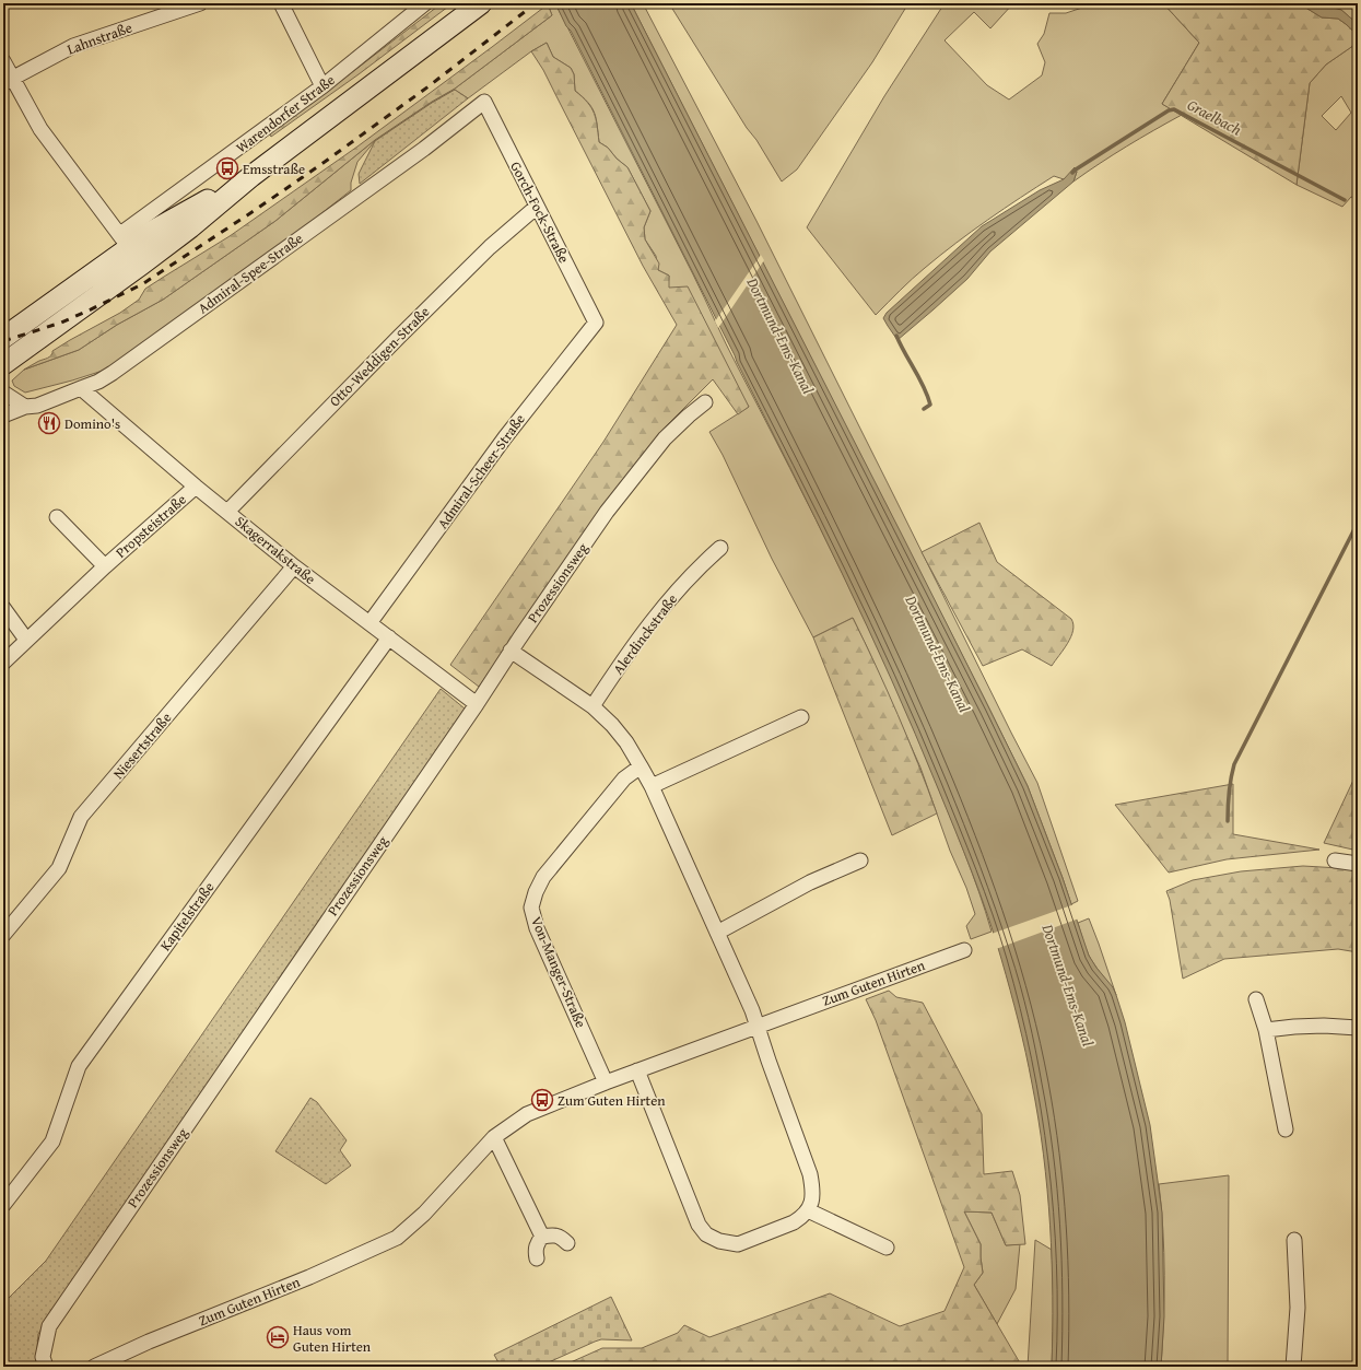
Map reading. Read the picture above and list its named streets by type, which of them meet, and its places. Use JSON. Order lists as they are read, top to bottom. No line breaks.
{"streets":{"main road":["Warendorfer Straße"],"street":["Lahnstraße","Gorch-Fock-Straße","Admiral-Spee-Straße","Otto-Weddigen-Straße","Admiral-Scheer-Straße","Propsteistraße","Skagerrakstraße","Prozessionsweg","Alerdinckstraße","Niesertstraße","Kapitelstraße","Von-Manger-Straße","Zum Guten Hirten"]},"crossings":[["Gorch-Fock-Straße","Admiral-Spee-Straße"],["Gorch-Fock-Straße","Otto-Weddigen-Straße"],["Gorch-Fock-Straße","Admiral-Scheer-Straße"],["Admiral-Spee-Straße","Skagerrakstraße"],["Otto-Weddigen-Straße","Skagerrakstraße"],["Admiral-Scheer-Straße","Skagerrakstraße"],["Propsteistraße","Skagerrakstraße"],["Skagerrakstraße","Prozessionsweg"],["Skagerrakstraße","Niesertstraße"],["Skagerrakstraße","Kapitelstraße"],["Von-Manger-Straße","Zum Guten Hirten"]],"water":["Graelbach","Dortmund-Ems-Kanal"],"places":{"bus stop":["Emsstraße","Zum Guten Hirten"],"restaurant":["Domino's"],"hotel":["Haus vom Guten Hirten"]}}
